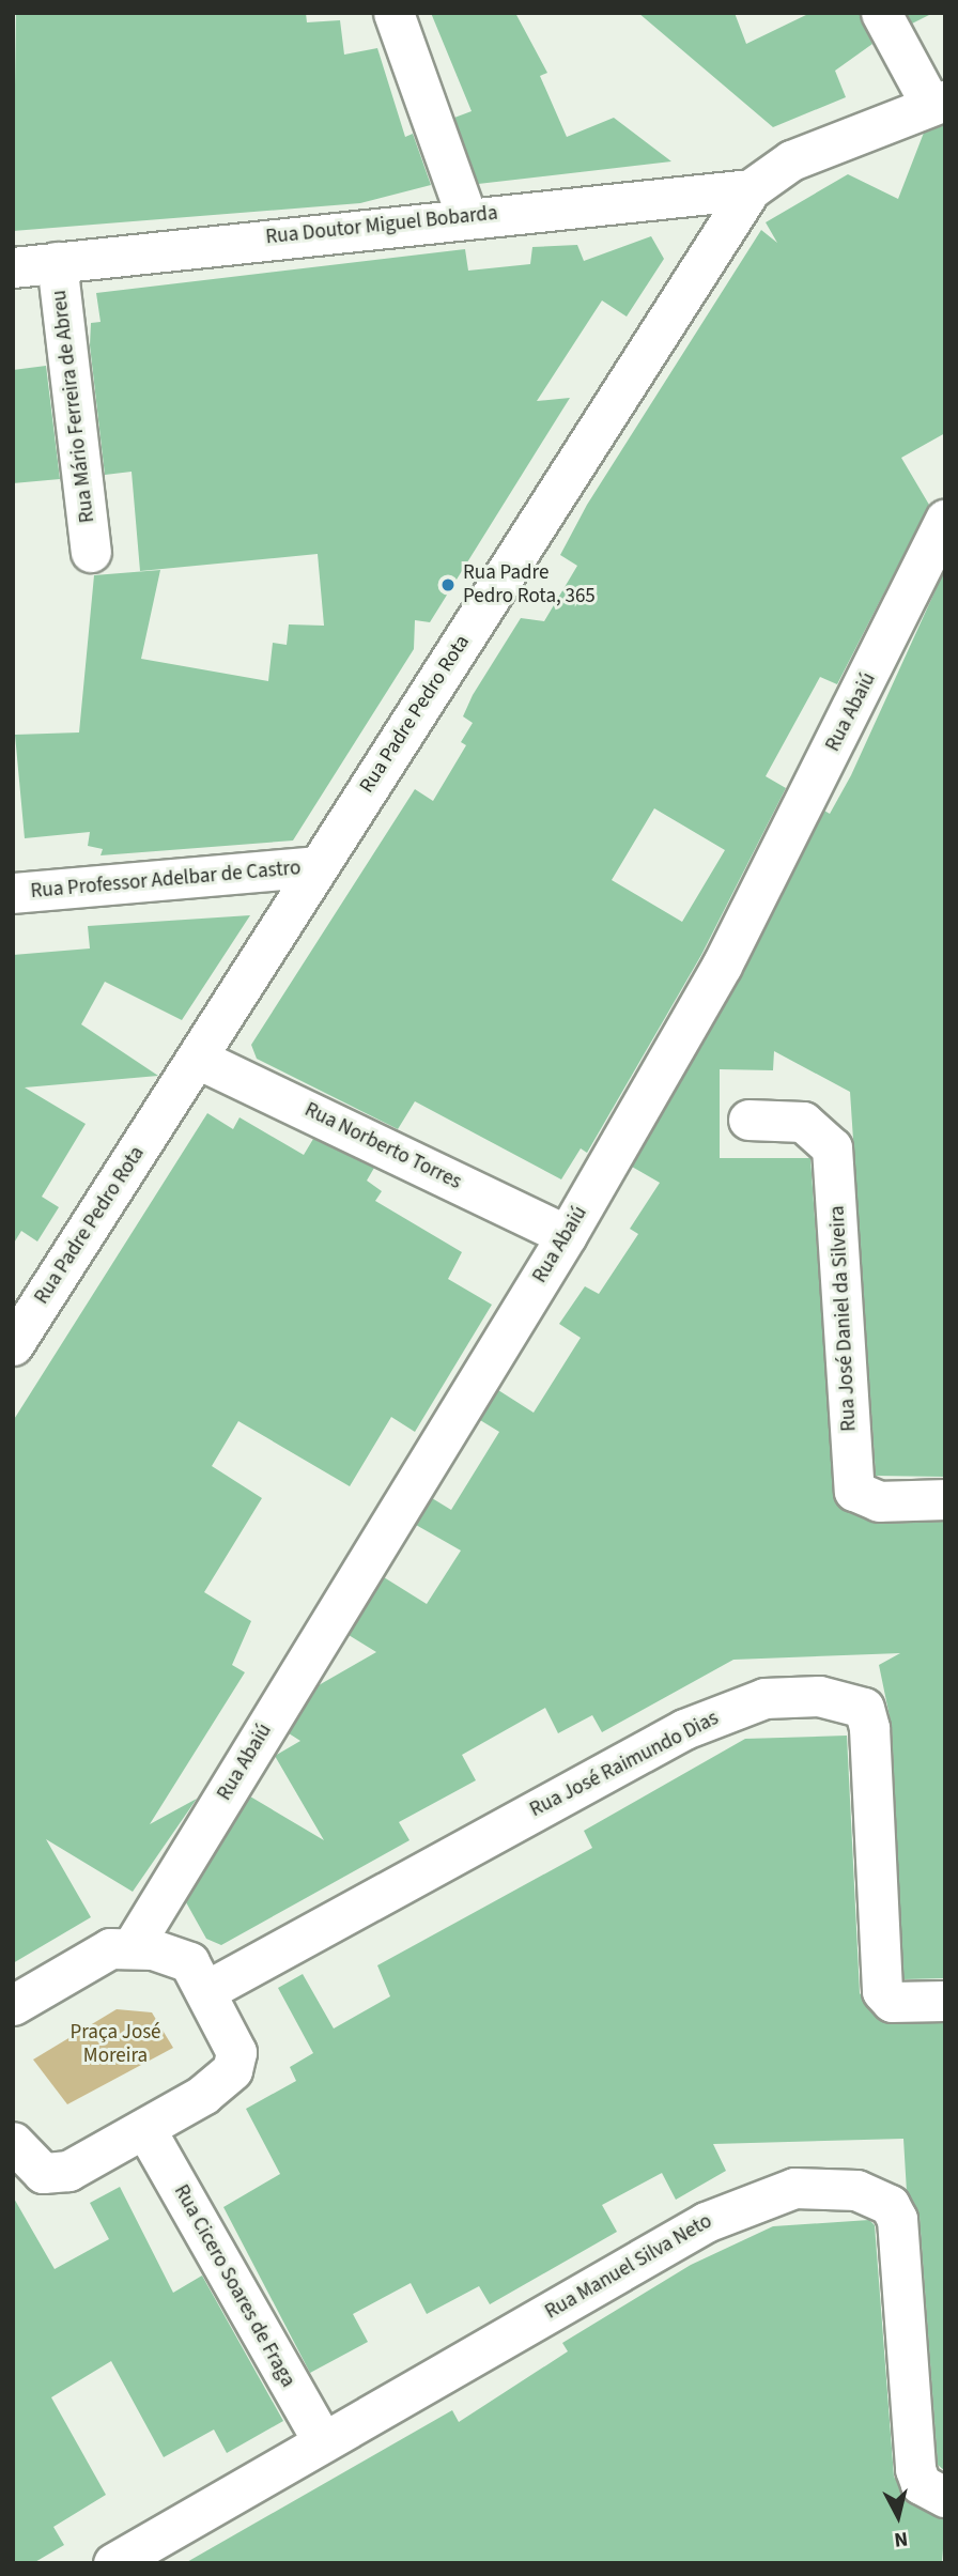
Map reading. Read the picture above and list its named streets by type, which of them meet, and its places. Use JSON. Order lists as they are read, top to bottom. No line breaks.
{"streets":{"street":["Rua Doutor Miguel Bobarda","Rua Mário Ferreira de Abreu","Rua Abaiú","Rua Padre Pedro Rota","Rua Professor Adelbar de Castro","Rua Norberto Torres","Rua José Daniel da Silveira","Rua José Raimundo Dias","Rua Manuel Silva Neto","Rua Cicero Soares de Fraga"]},"crossings":[["Rua Doutor Miguel Bobarda","Rua Mário Ferreira de Abreu"],["Rua Doutor Miguel Bobarda","Rua Padre Pedro Rota"],["Rua Abaiú","Rua Norberto Torres"],["Rua Padre Pedro Rota","Rua Professor Adelbar de Castro"],["Rua Padre Pedro Rota","Rua Norberto Torres"],["Rua Manuel Silva Neto","Rua Cicero Soares de Fraga"]],"parks":["Praça José Moreira"],"places":["Rua Padre Pedro Rota, 365"],"north":"bottom"}
